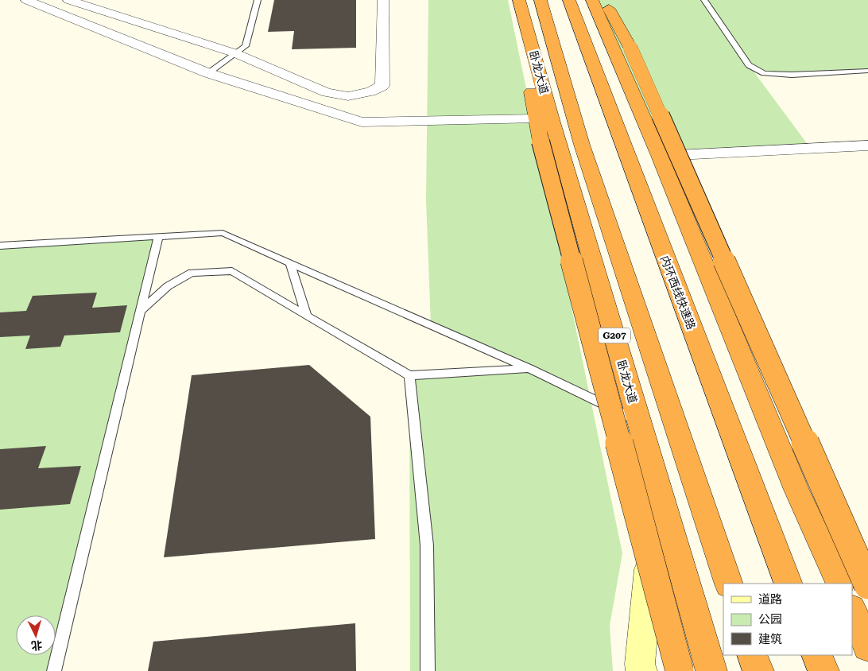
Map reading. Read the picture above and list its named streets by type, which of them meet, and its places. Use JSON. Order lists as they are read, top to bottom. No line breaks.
{"streets":{"highway":["卧龙大道","内环西线快速路","G207"]},"legend":["道路","公园","建筑"],"north":"bottom"}
